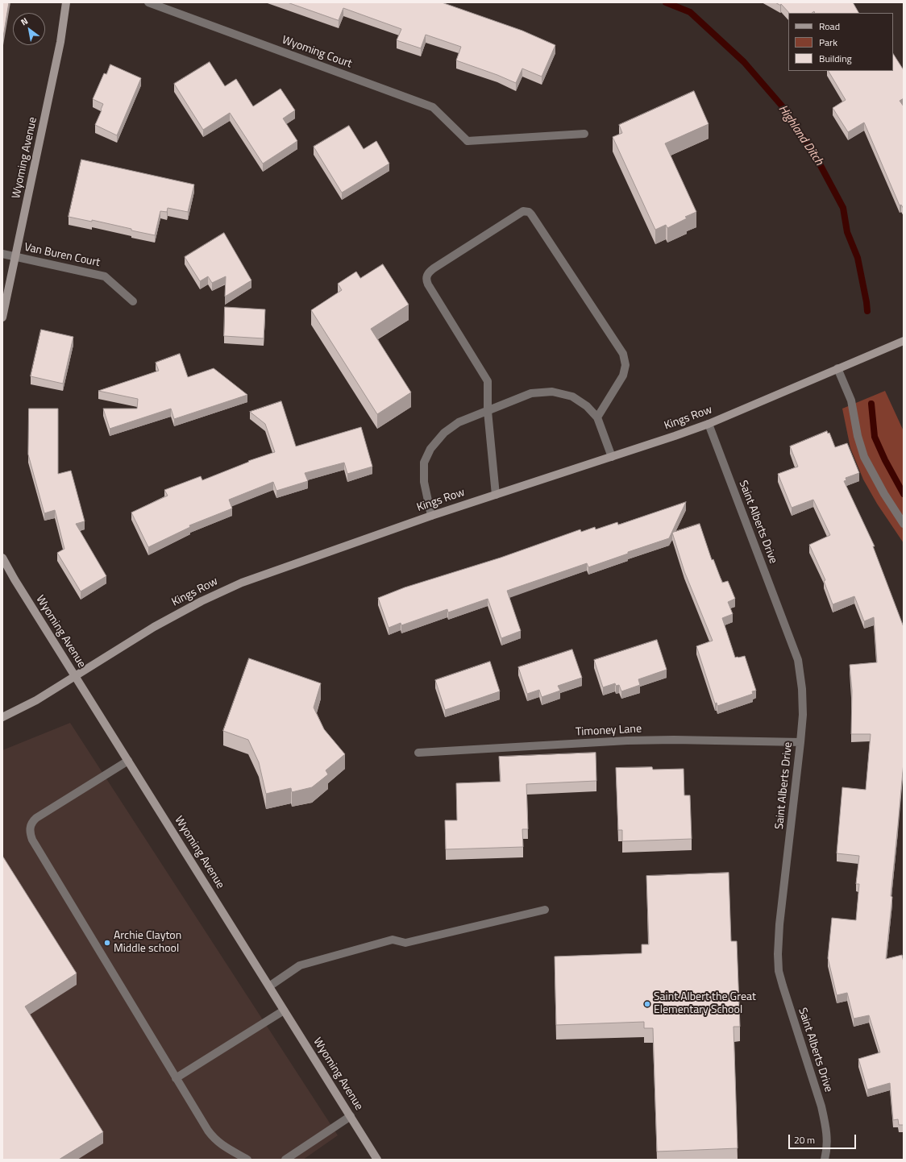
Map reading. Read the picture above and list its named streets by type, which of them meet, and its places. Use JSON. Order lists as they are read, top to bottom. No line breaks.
{"streets":{"street":["Wyoming Court","Wyoming Avenue","Van Buren Court","Kings Row","Saint Alberts Drive","Timoney Lane"]},"crossings":[["Wyoming Avenue","Van Buren Court"],["Wyoming Avenue","Kings Row"],["Kings Row","Saint Alberts Drive"],["Saint Alberts Drive","Timoney Lane"]],"water":["Highland Ditch"],"places":["Archie Clayton Middle school","Saint Albert the Great Elementary School"],"legend":["Road","Park","Building"],"scale_bar":"20 m","north":"top left"}
